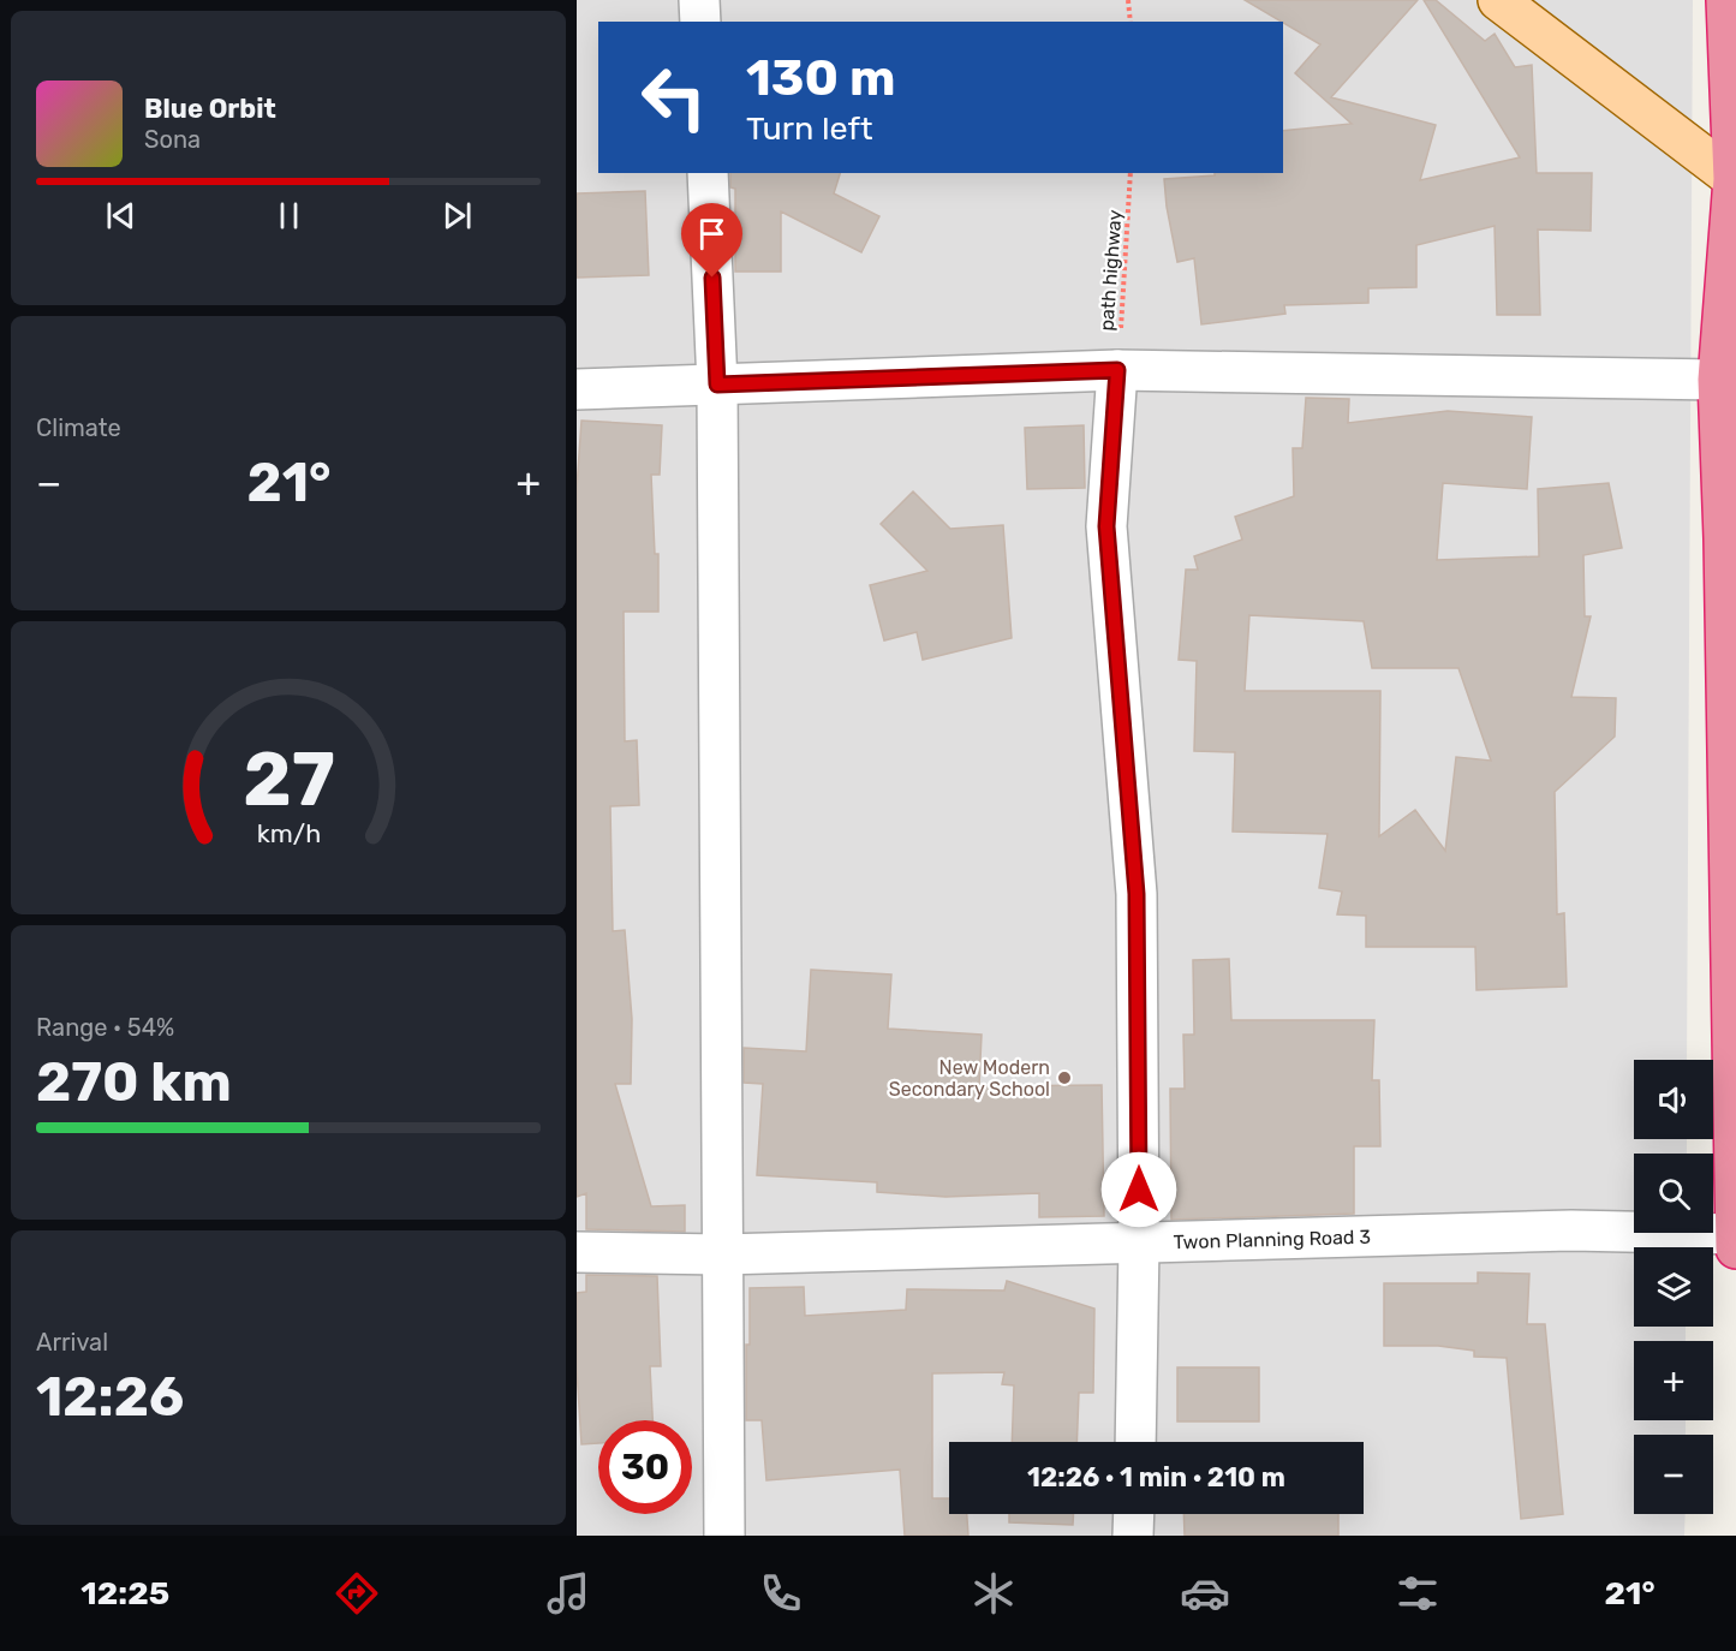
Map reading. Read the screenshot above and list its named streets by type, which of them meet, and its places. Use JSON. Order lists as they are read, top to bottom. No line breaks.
{"streets":{"street":["Twon Planning Road 3"],"path":["path highway"]},"places":["New Modern Secondary School"],"page":{"turn":["130 m","Turn left"],"song":["Blue Orbit","Sona"],"tile":["Climate",["Range · 54%","270 km"],["Arrival","12:26"]],"heat":["−","21°","+"],"map_buttons":["+","−"],"limit":"30","trip":"12:26 · 1 min · 210 m","tabs":["12:25","21°"],"gauge":["27","km/h"]}}
